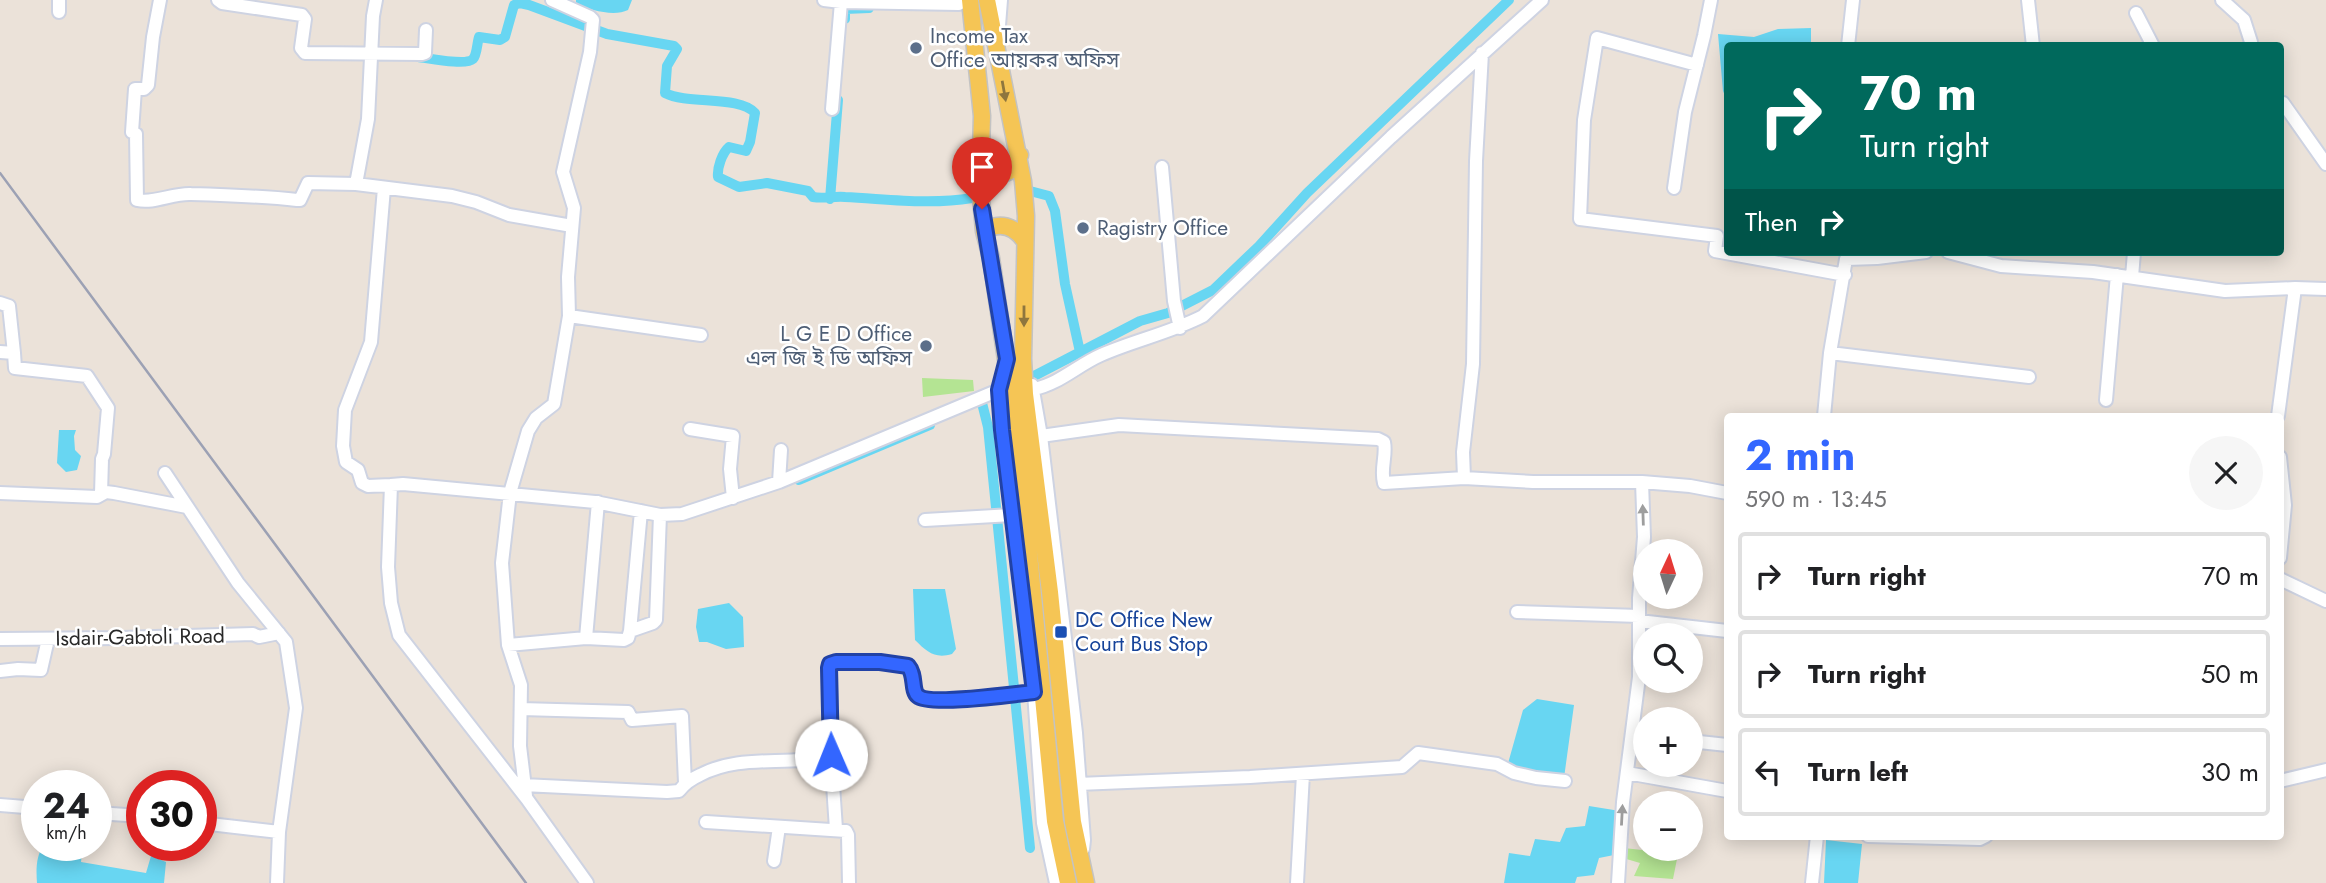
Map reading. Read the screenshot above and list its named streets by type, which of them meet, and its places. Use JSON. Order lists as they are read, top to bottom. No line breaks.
{"streets":{"street":["Isdair-Gabtoli Road"]},"places":{"other":["Income Tax Office আয়কর অফিস","Ragistry Office","L G E D Office এল জি ই ডি অফিস"],"transit":["DC Office New Court Bus Stop"]},"north":"top","page":{"turn":["70 m","Turn right"],"then":"Then","heading":["2 min","590 m · 13:45"],"list":[{"name":"Turn right","value":"70 m"},{"name":"Turn right","value":"50 m"},{"name":"Turn left","value":"30 m"}],"map_buttons":["+","−"],"speed":"24 km/h","limit":"30"}}
